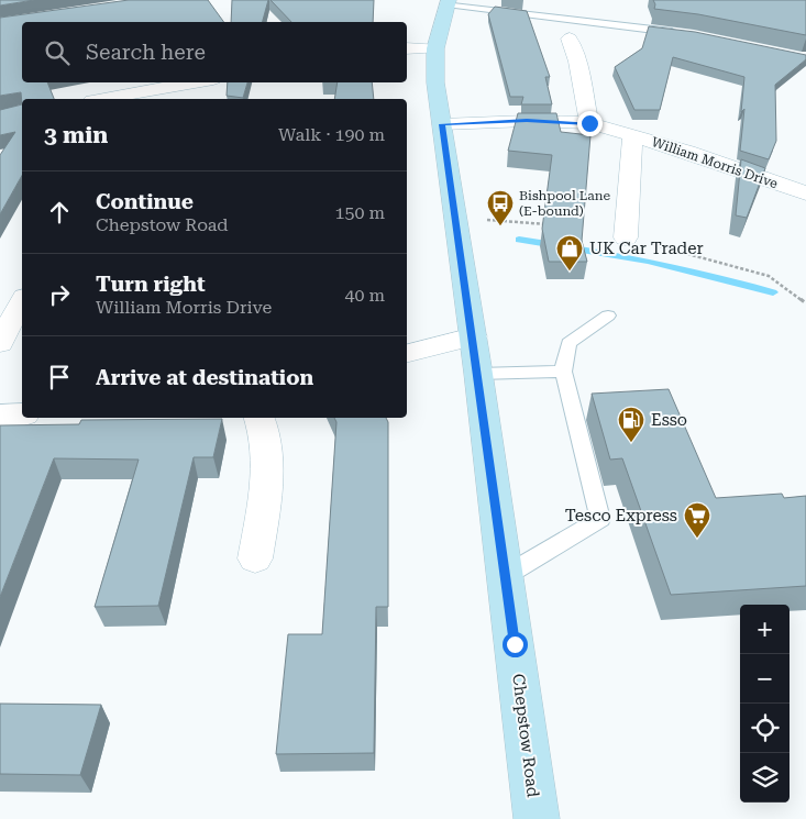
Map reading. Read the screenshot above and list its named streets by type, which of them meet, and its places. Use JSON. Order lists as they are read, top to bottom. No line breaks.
{"streets":{"main road":["Chepstow Road"],"street":["William Morris Drive"]},"crossings":[["William Morris Drive","Chepstow Road"]],"places":{"bus stop":["Bishpool Lane (E-bound)"],"shop":["UK Car Trader"],"fuel station":["Esso"],"supermarket":["Tesco Express"]},"page":{"search":"Search here","heading":["3 min","Walk · 190 m"],"list":[["Continue","Chepstow Road","150 m"],["Turn right","William Morris Drive","40 m"],"Arrive at destination"],"map_buttons":["+","−"]}}
